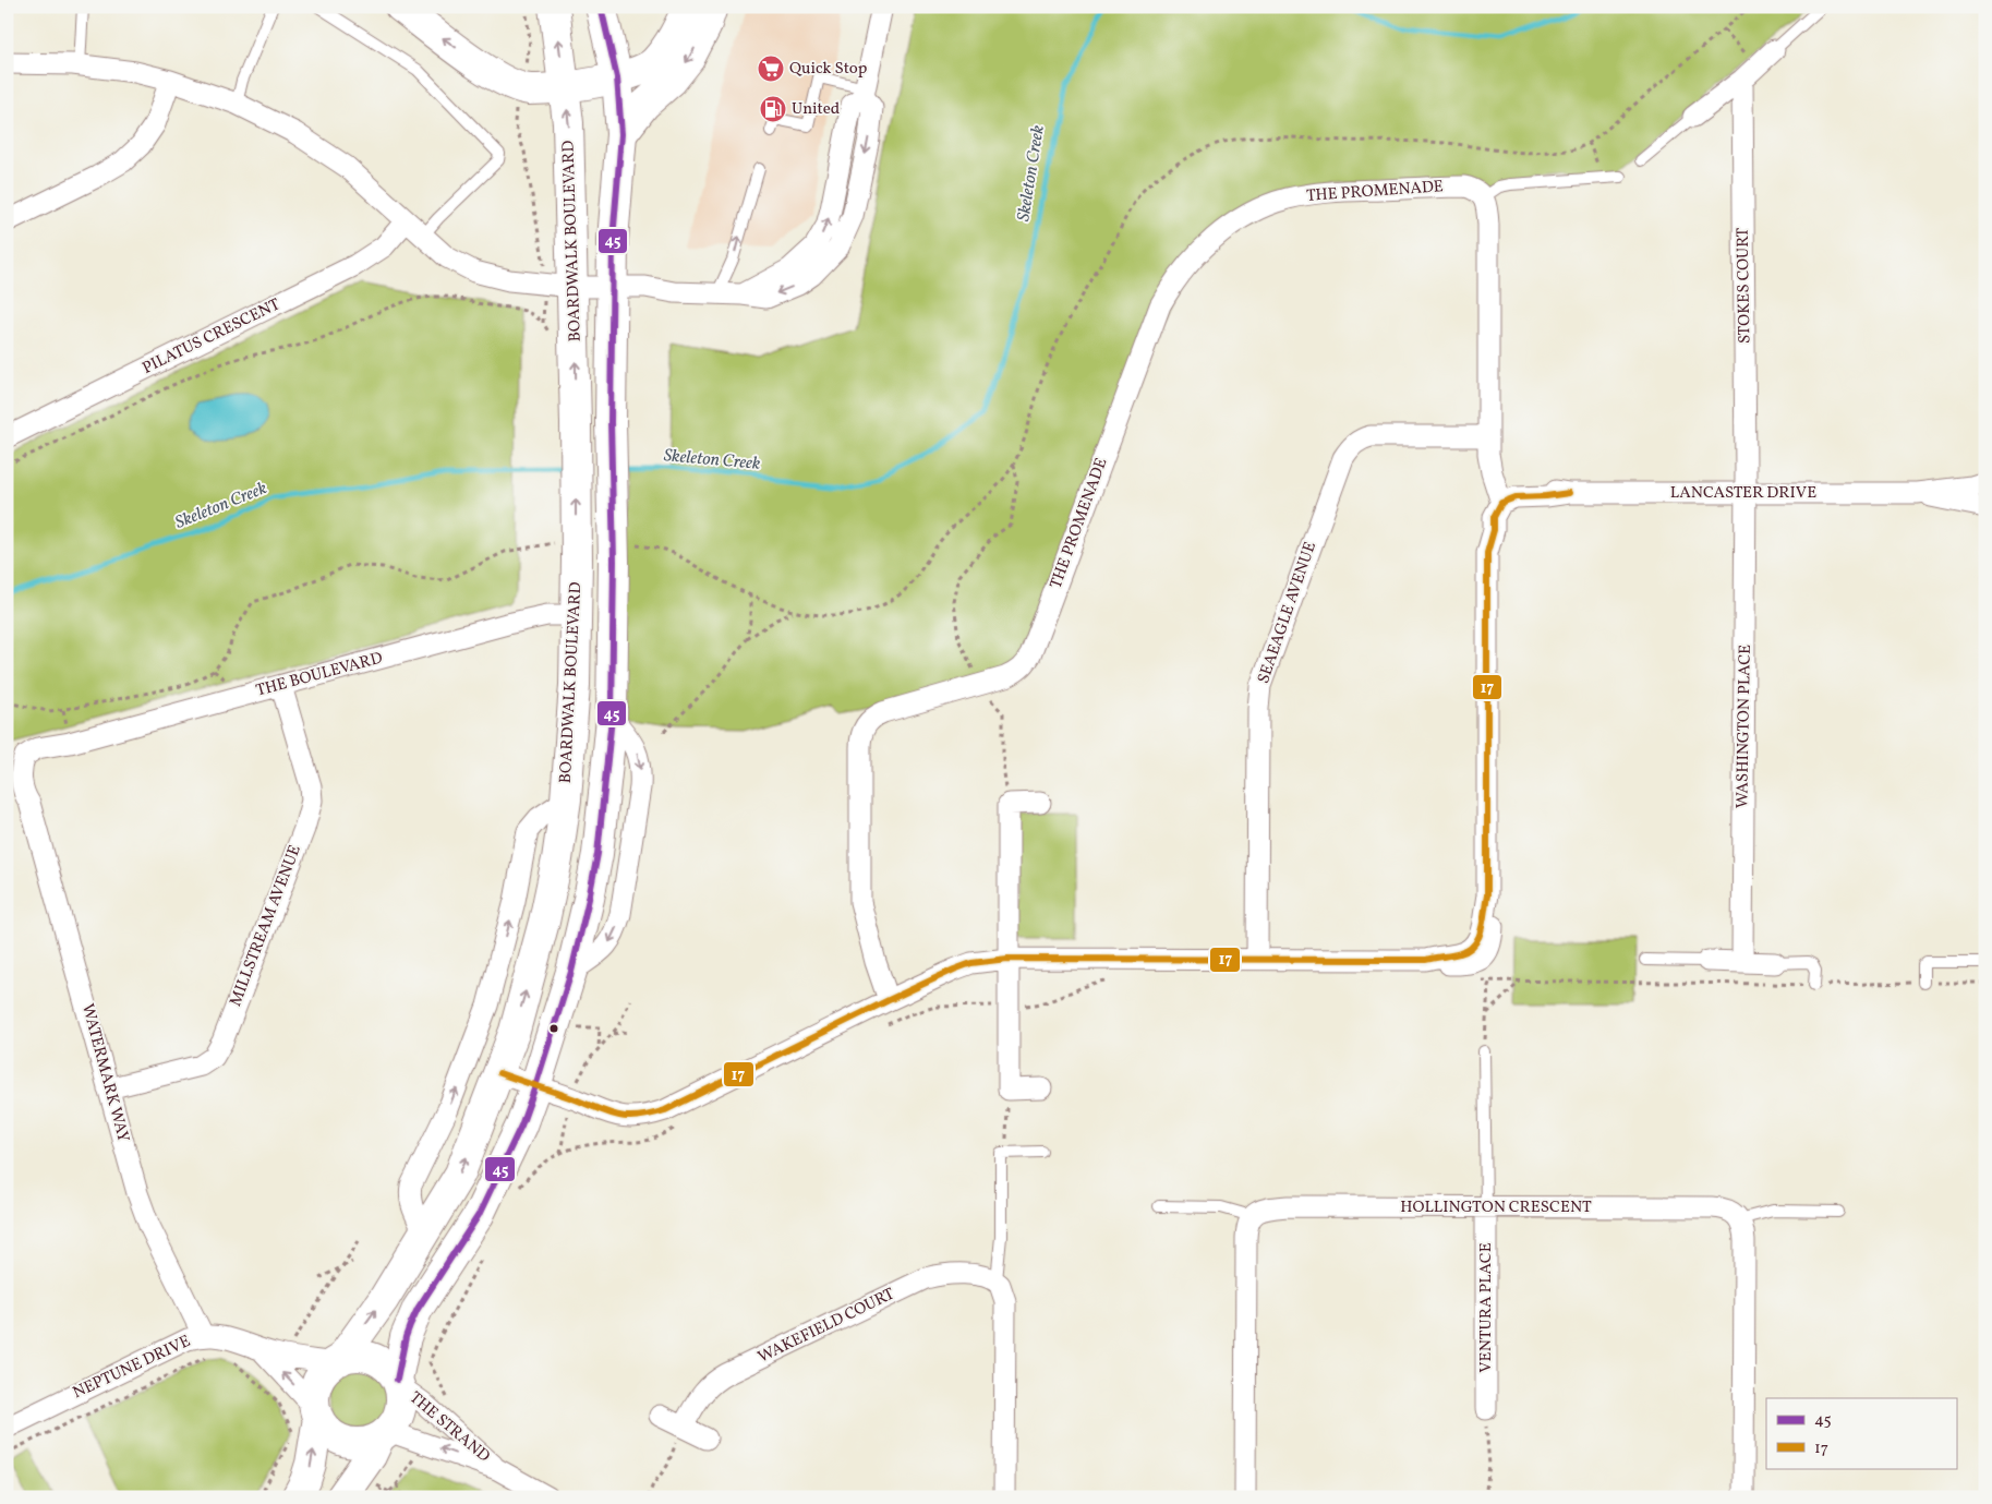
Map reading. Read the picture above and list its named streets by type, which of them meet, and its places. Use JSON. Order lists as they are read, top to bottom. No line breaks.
{"streets":{"main road":["BOARDWALK BOULEVARD"],"street":["THE PROMENADE","STOKES COURT","PILATUS CRESCENT","LANCASTER DRIVE","SEAEAGLE AVENUE","THE BOULEVARD","WASHINGTON PLACE","MILLSTREAM AVENUE","WATERMARK WAY","HOLLINGTON CRESCENT","VENTURA PLACE","WAKEFIELD COURT","NEPTUNE DRIVE","THE STRAND"]},"crossings":[["BOARDWALK BOULEVARD","THE BOULEVARD"],["BOARDWALK BOULEVARD","NEPTUNE DRIVE"],["BOARDWALK BOULEVARD","THE STRAND"],["STOKES COURT","LANCASTER DRIVE"],["STOKES COURT","WASHINGTON PLACE"],["LANCASTER DRIVE","WASHINGTON PLACE"],["THE BOULEVARD","MILLSTREAM AVENUE"],["THE BOULEVARD","WATERMARK WAY"],["MILLSTREAM AVENUE","WATERMARK WAY"],["WATERMARK WAY","NEPTUNE DRIVE"],["HOLLINGTON CRESCENT","VENTURA PLACE"],["NEPTUNE DRIVE","THE STRAND"]],"water":["Skeleton Creek"],"places":{"supermarket":["Quick Stop"],"fuel station":["United"]},"lines":["transit line 45","transit line 17"],"legend":["45","17"]}
